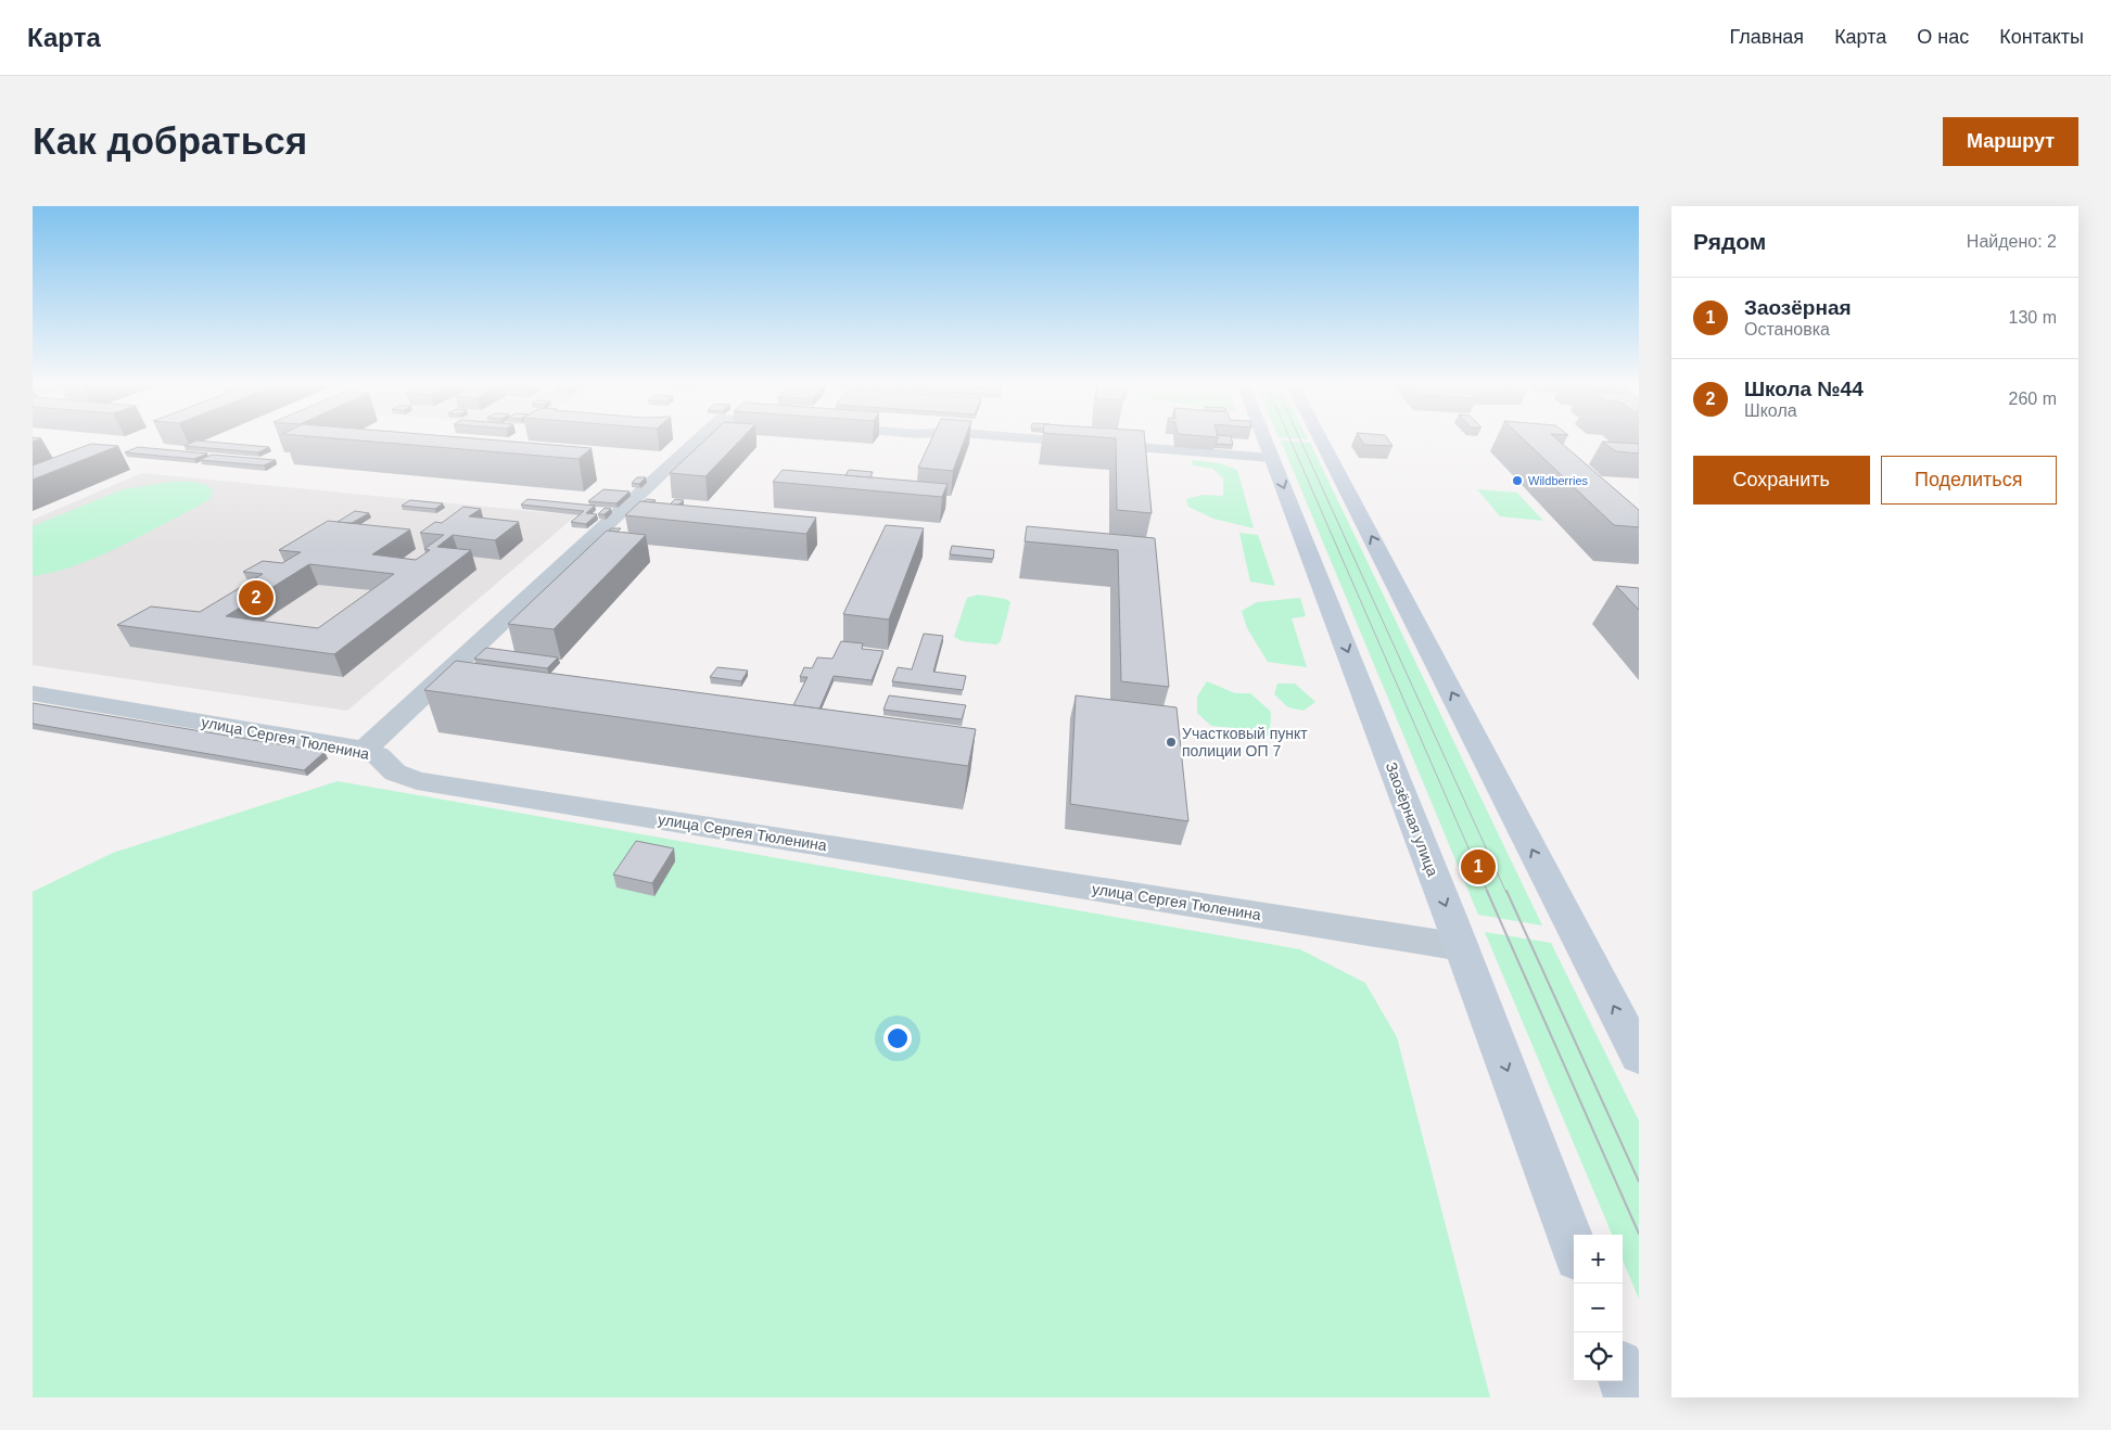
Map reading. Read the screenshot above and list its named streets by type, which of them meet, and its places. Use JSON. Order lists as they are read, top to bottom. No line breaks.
{"streets":{"main road":["Заозёрная улица"],"street":["улица Сергея Тюленина"]},"crossings":[["улица Сергея Тюленина","Заозёрная улица"]],"places":["Wildberries","Участковый пункт полиции ОП 7"],"page":{"header":"Карта","nav":["Главная","Карта","О нас","Контакты"],"buttons":["Маршрут",["Сохранить","Поделиться"]],"title":"Как добраться","heading":["Рядом","Найдено: 2"],"list":[{"mark":"1","name":"Заозёрная","note":"Остановка","value":"130 m"},{"mark":"2","name":"Школа №44","note":"Школа","value":"260 m"}],"pins":["2","1"],"map_buttons":["+","−"]}}
